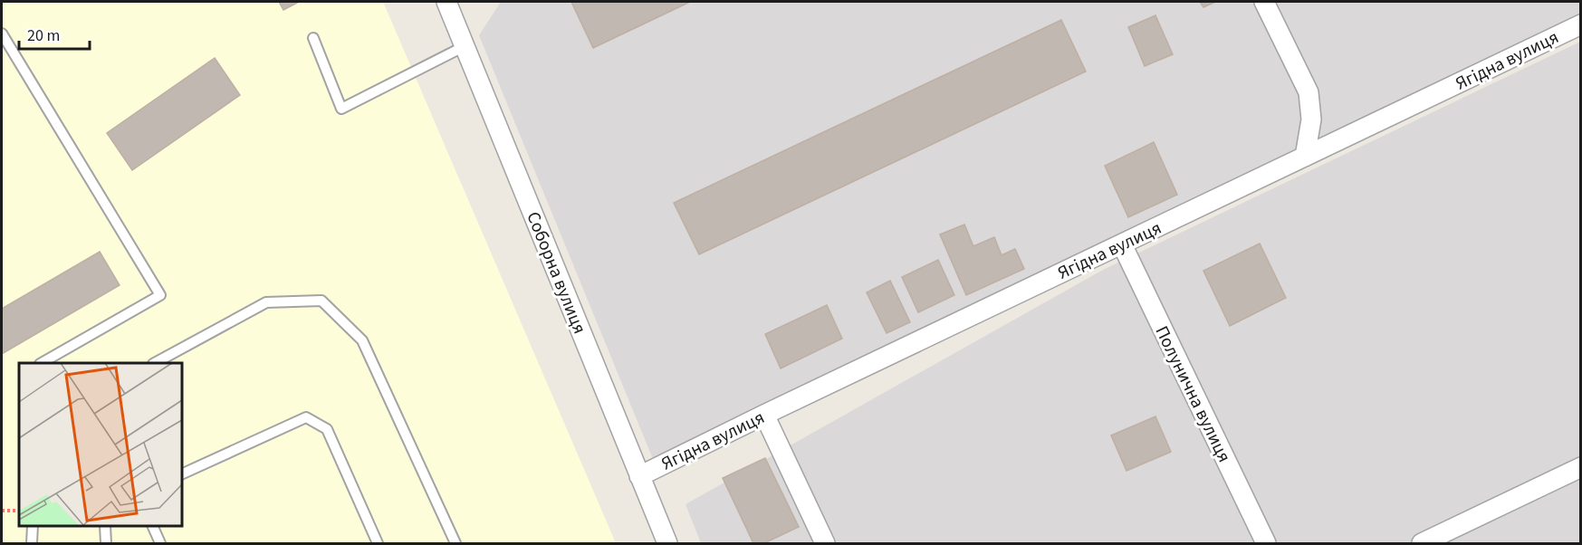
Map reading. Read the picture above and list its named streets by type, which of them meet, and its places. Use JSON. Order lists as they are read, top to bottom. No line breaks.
{"streets":{"street":["Ягідна вулиця","Соборна вулиця","Полунична вулиця"]},"crossings":[["Ягідна вулиця","Соборна вулиця"],["Ягідна вулиця","Полунична вулиця"]],"scale_bar":"20 m"}
